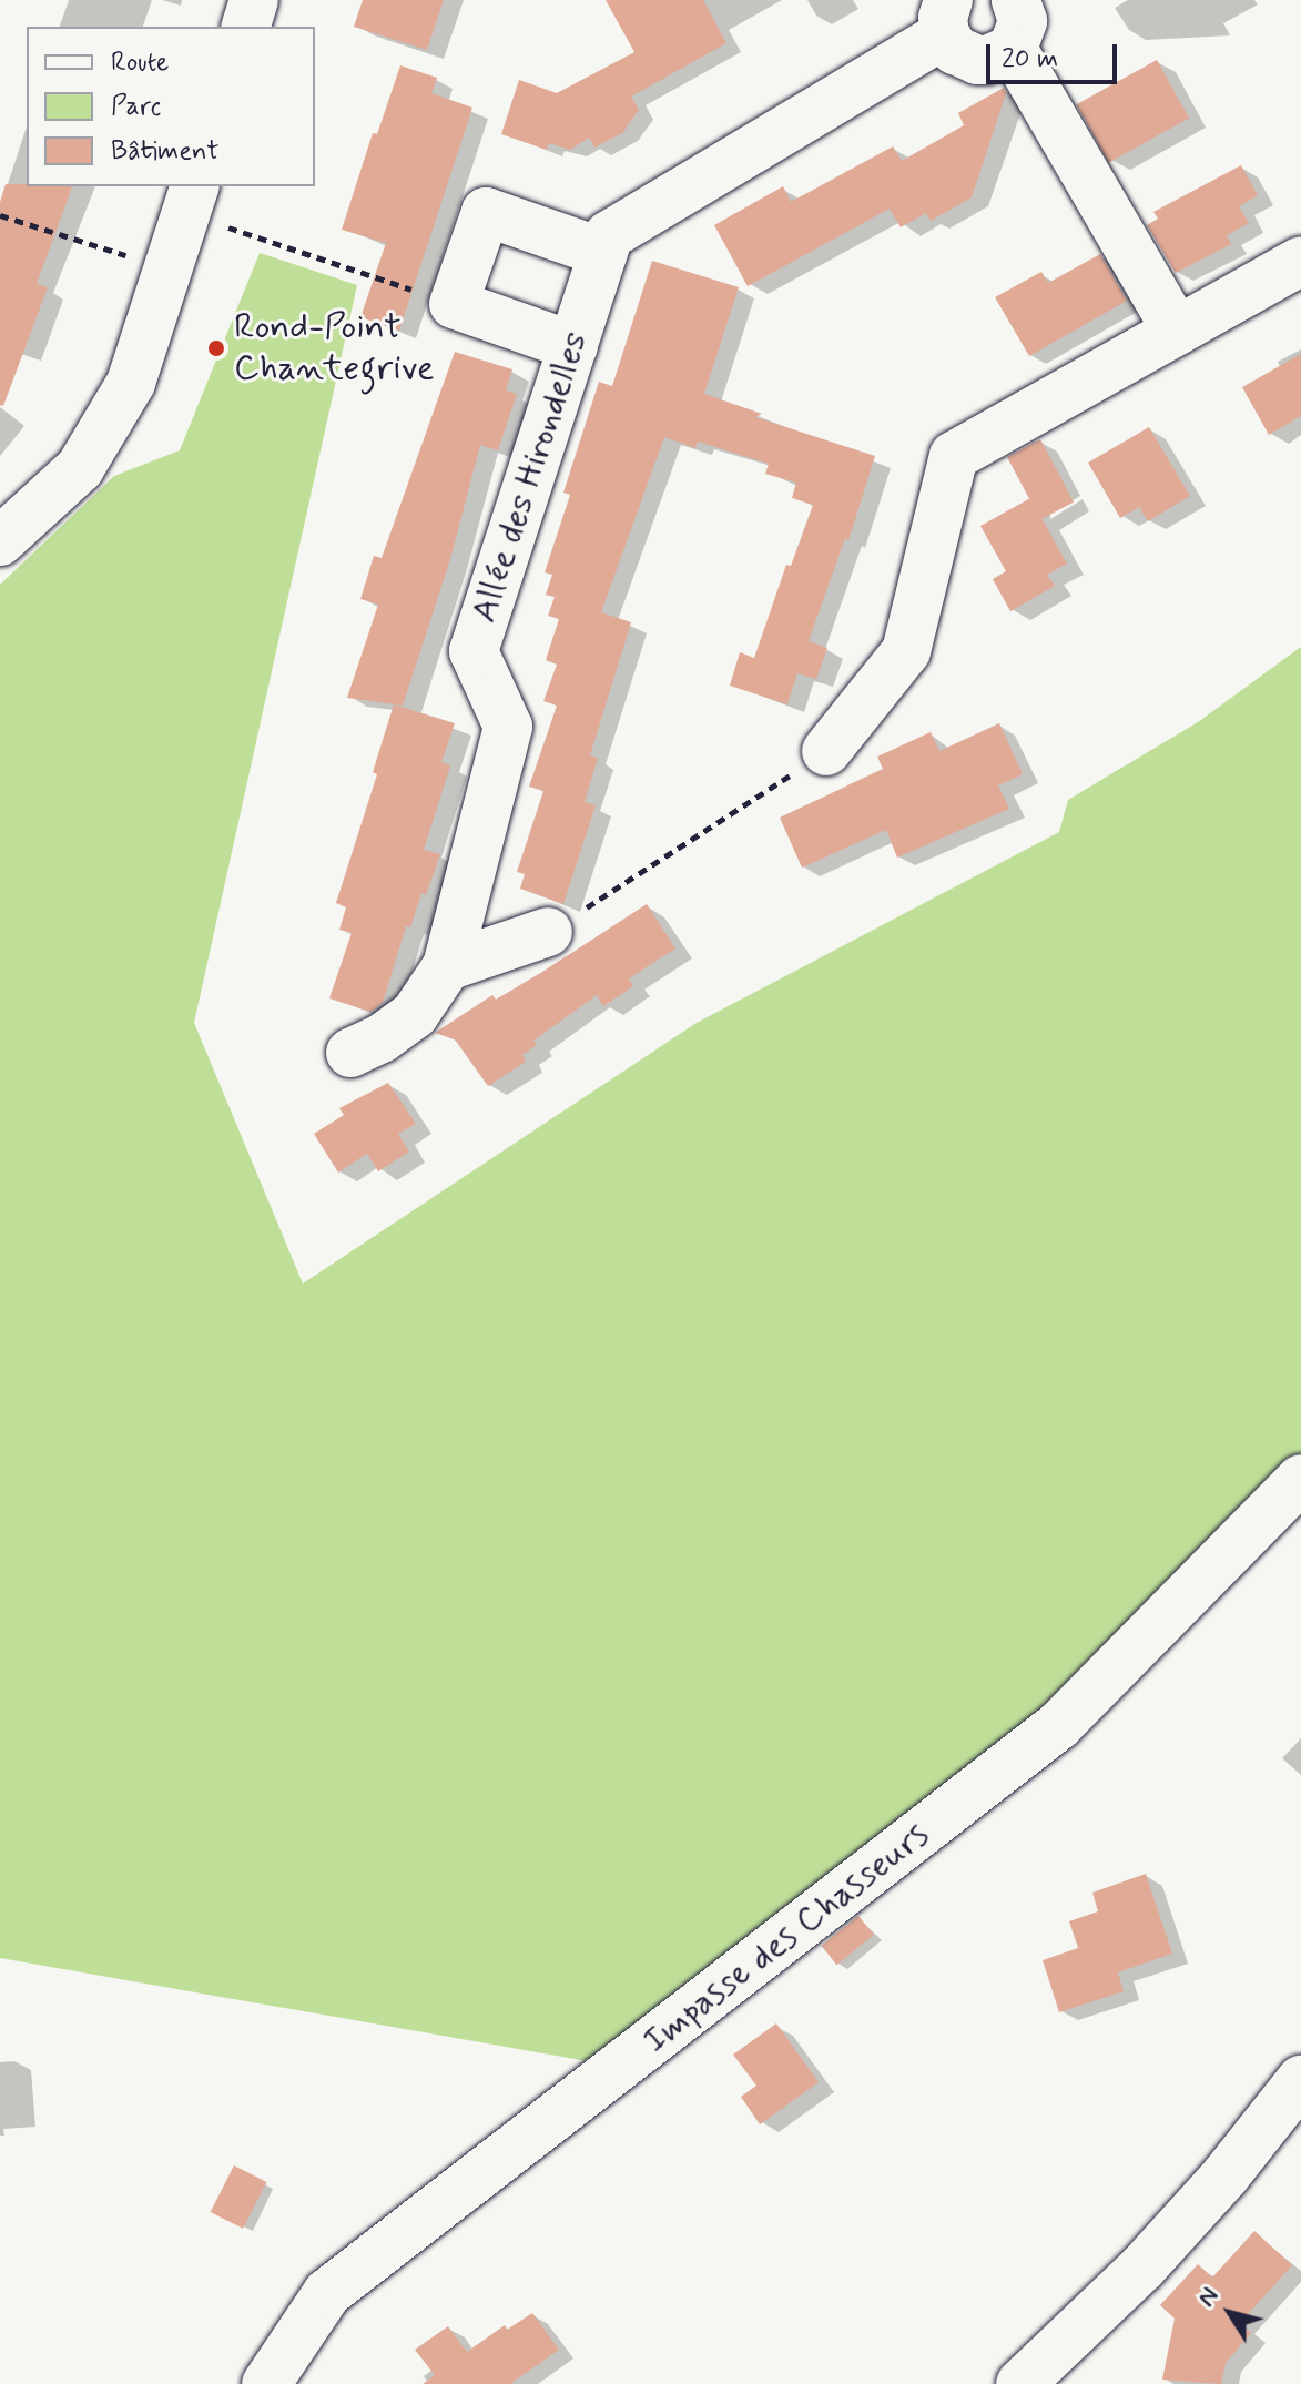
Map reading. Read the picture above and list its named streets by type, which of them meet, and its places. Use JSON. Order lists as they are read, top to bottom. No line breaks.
{"streets":{"street":["Allée des Hirondelles","Impasse des Chasseurs"]},"places":["Rond-Point Chantegrive"],"legend":["Route","Parc","Bâtiment"],"scale_bar":"20 m","north":"top left"}
